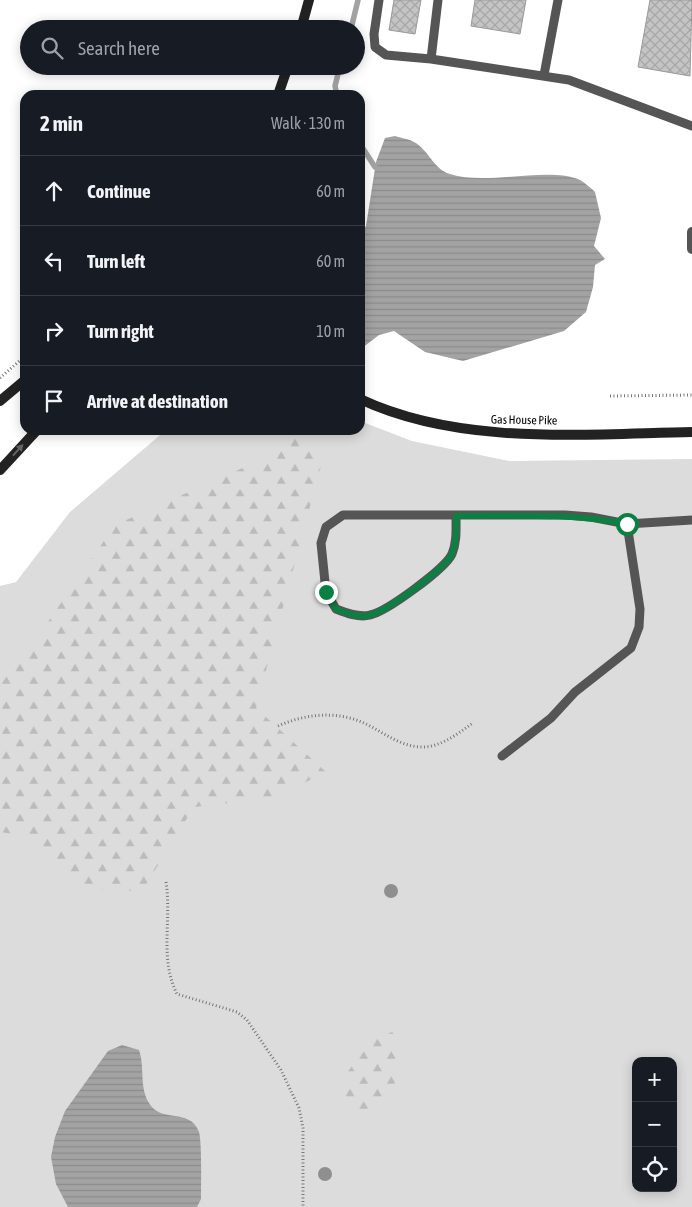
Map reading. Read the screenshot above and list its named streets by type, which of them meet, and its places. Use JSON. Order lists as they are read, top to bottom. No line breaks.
{"streets":{"main road":["Gas House Pike"]},"page":{"search":"Search here","heading":["2 min","Walk · 130 m"],"list":[["Continue","60 m"],["Turn left","60 m"],["Turn right","10 m"],"Arrive at destination"],"map_buttons":["+","−"]}}
